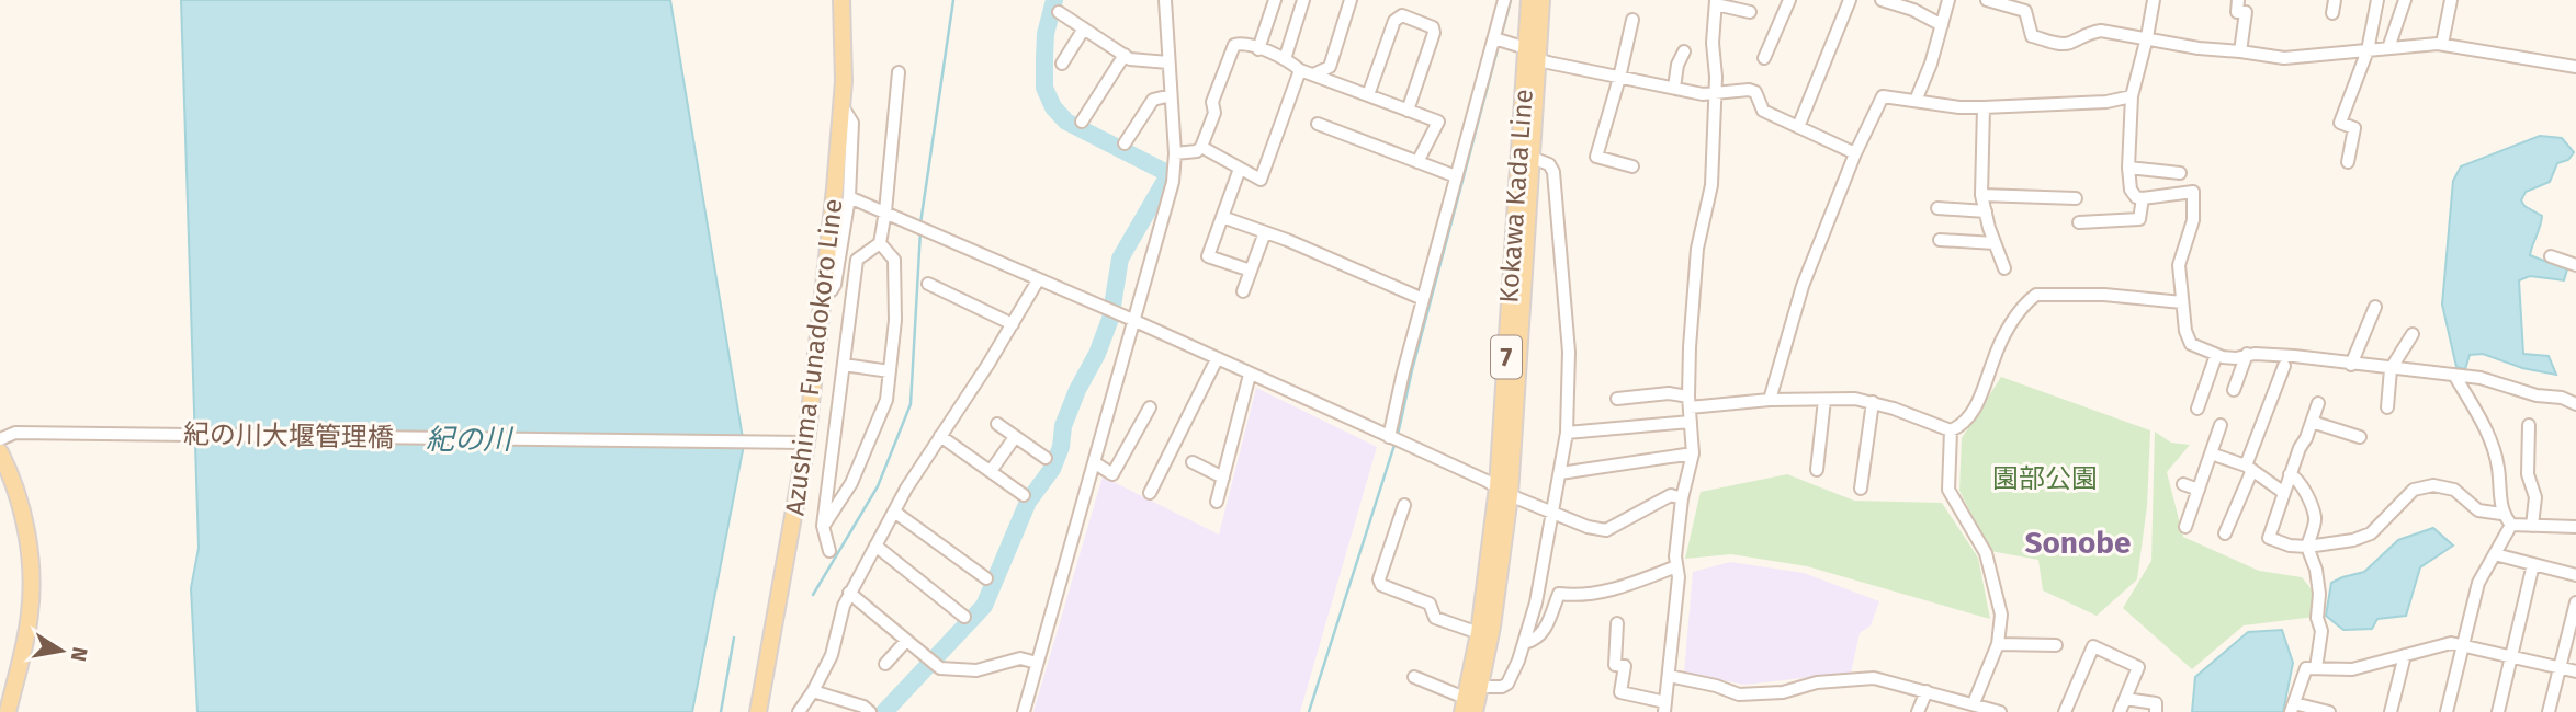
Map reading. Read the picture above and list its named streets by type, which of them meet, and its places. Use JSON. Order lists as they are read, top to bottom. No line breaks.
{"streets":{"main road":["Kokawa Kada Line","Azushima Funadokoro Line","7"],"street":["紀の川大堰管理橋"]},"crossings":[["Azushima Funadokoro Line","紀の川大堰管理橋"]],"districts":["Sonobe"],"water":["紀の川"],"parks":["園部公園"],"north":"right"}
